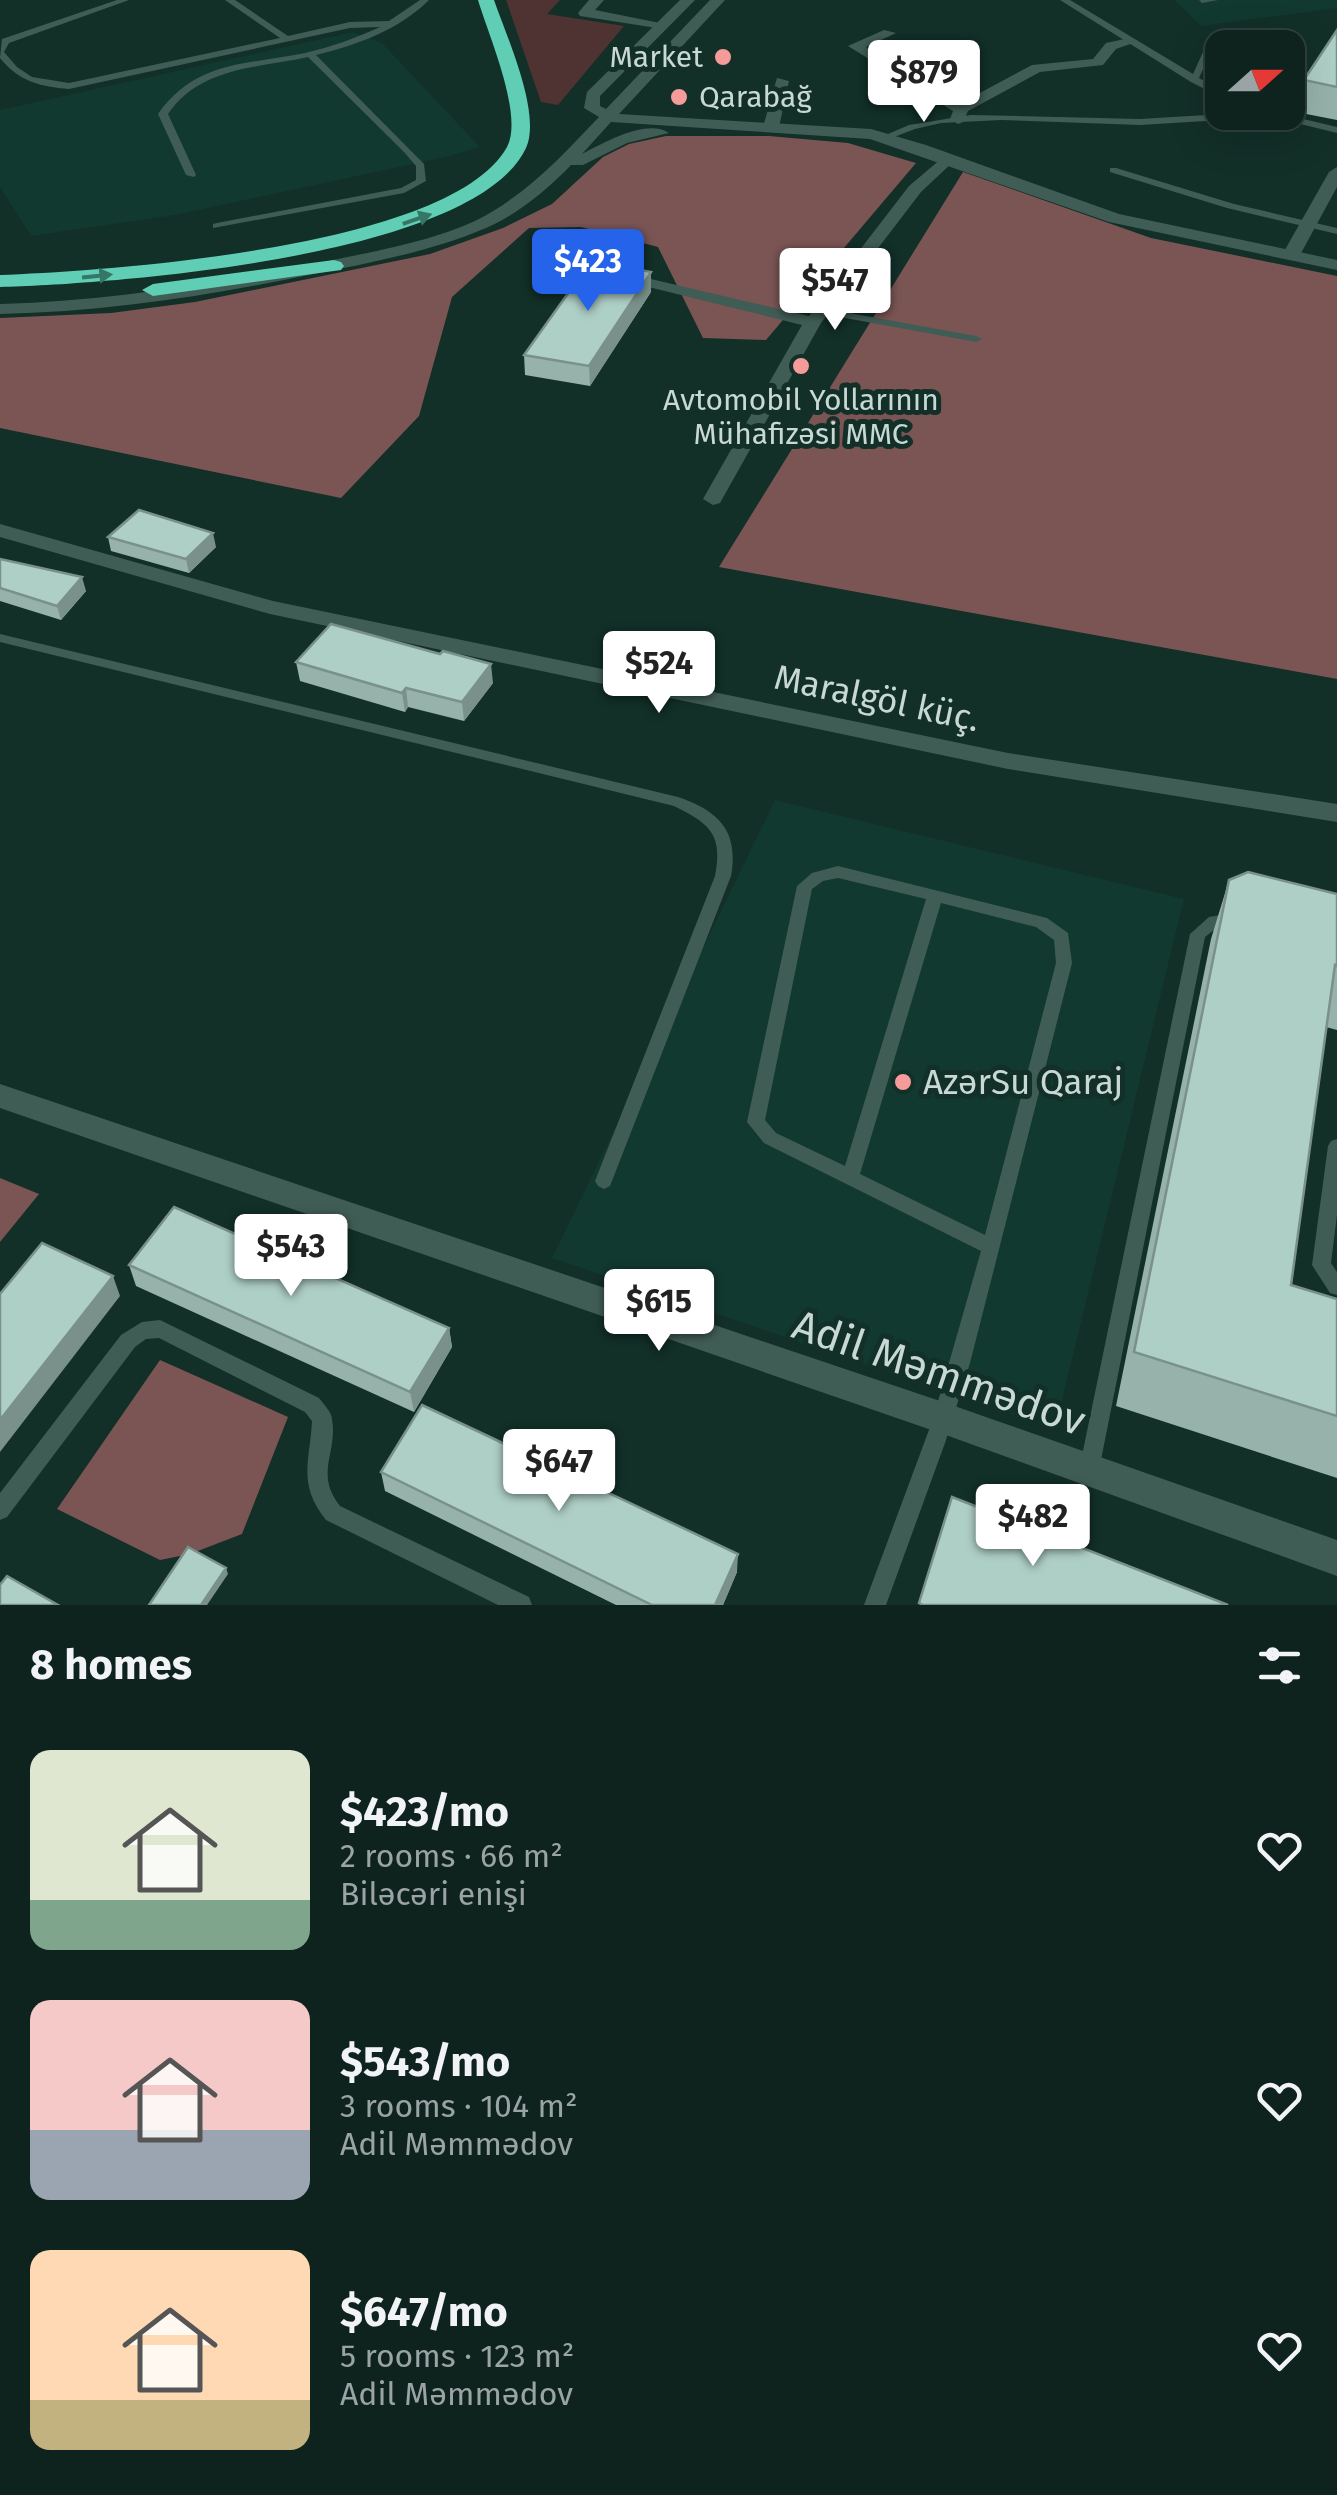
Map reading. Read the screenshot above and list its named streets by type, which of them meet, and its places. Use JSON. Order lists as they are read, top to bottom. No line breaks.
{"streets":{"street":["Maralgöl küç.","Adil Məmmədov"]},"places":["Market","Qarabağ","Avtomobil Yollarının Mühafizəsi MMC","AzərSu Qaraj"],"north":"right","page":{"price":["$879","$423","$547","$524","$543","$615","$647","$482"],"heading":"8 homes","list":[{"name":"$423/mo","note":"2 rooms · 66 m² · Biləcəri enişi"},{"name":"$543/mo","note":"3 rooms · 104 m² · Adil Məmmədov"},{"name":"$647/mo","note":"5 rooms · 123 m² · Adil Məmmədov"}]}}
